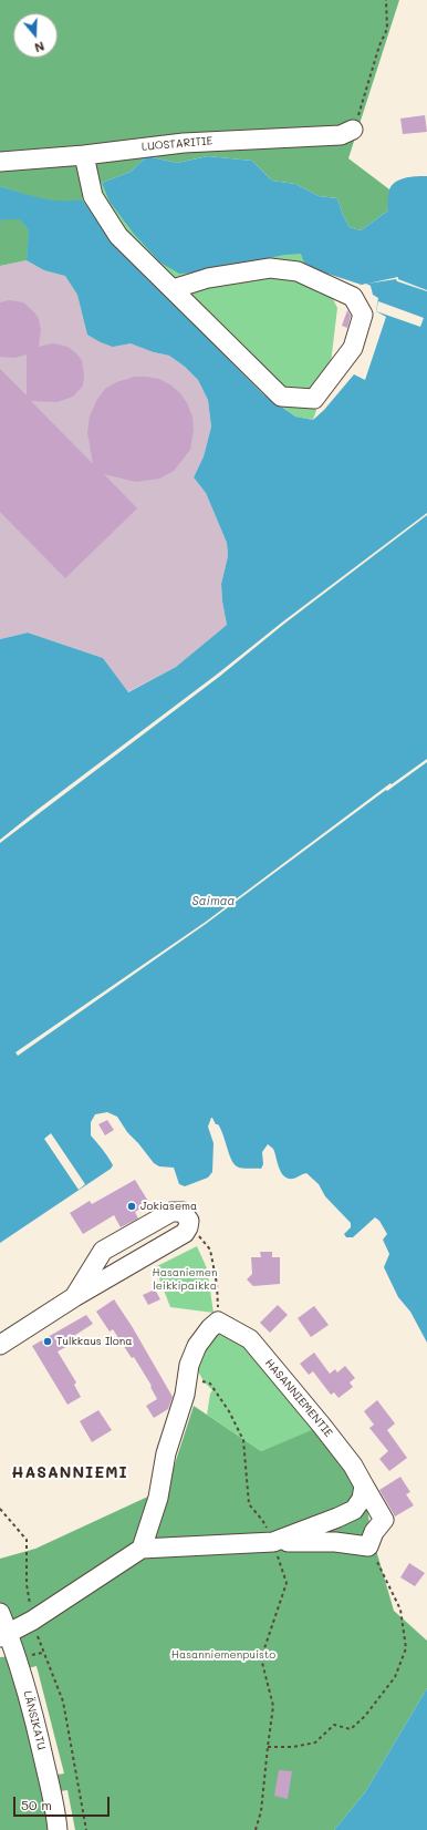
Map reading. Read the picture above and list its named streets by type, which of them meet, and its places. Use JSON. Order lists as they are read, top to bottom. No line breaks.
{"streets":{"street":["LUOSTARITIE","HASANNIEMENTIE","LÄNSIKATU"]},"districts":["HASANNIEMI"],"water":["Saimaa"],"parks":["Hasaniemen leikkipaikka","Hasanniemenpuisto"],"places":["Jokiasema","Tulkkaus Ilona"],"scale_bar":"50 m","north":"bottom"}
